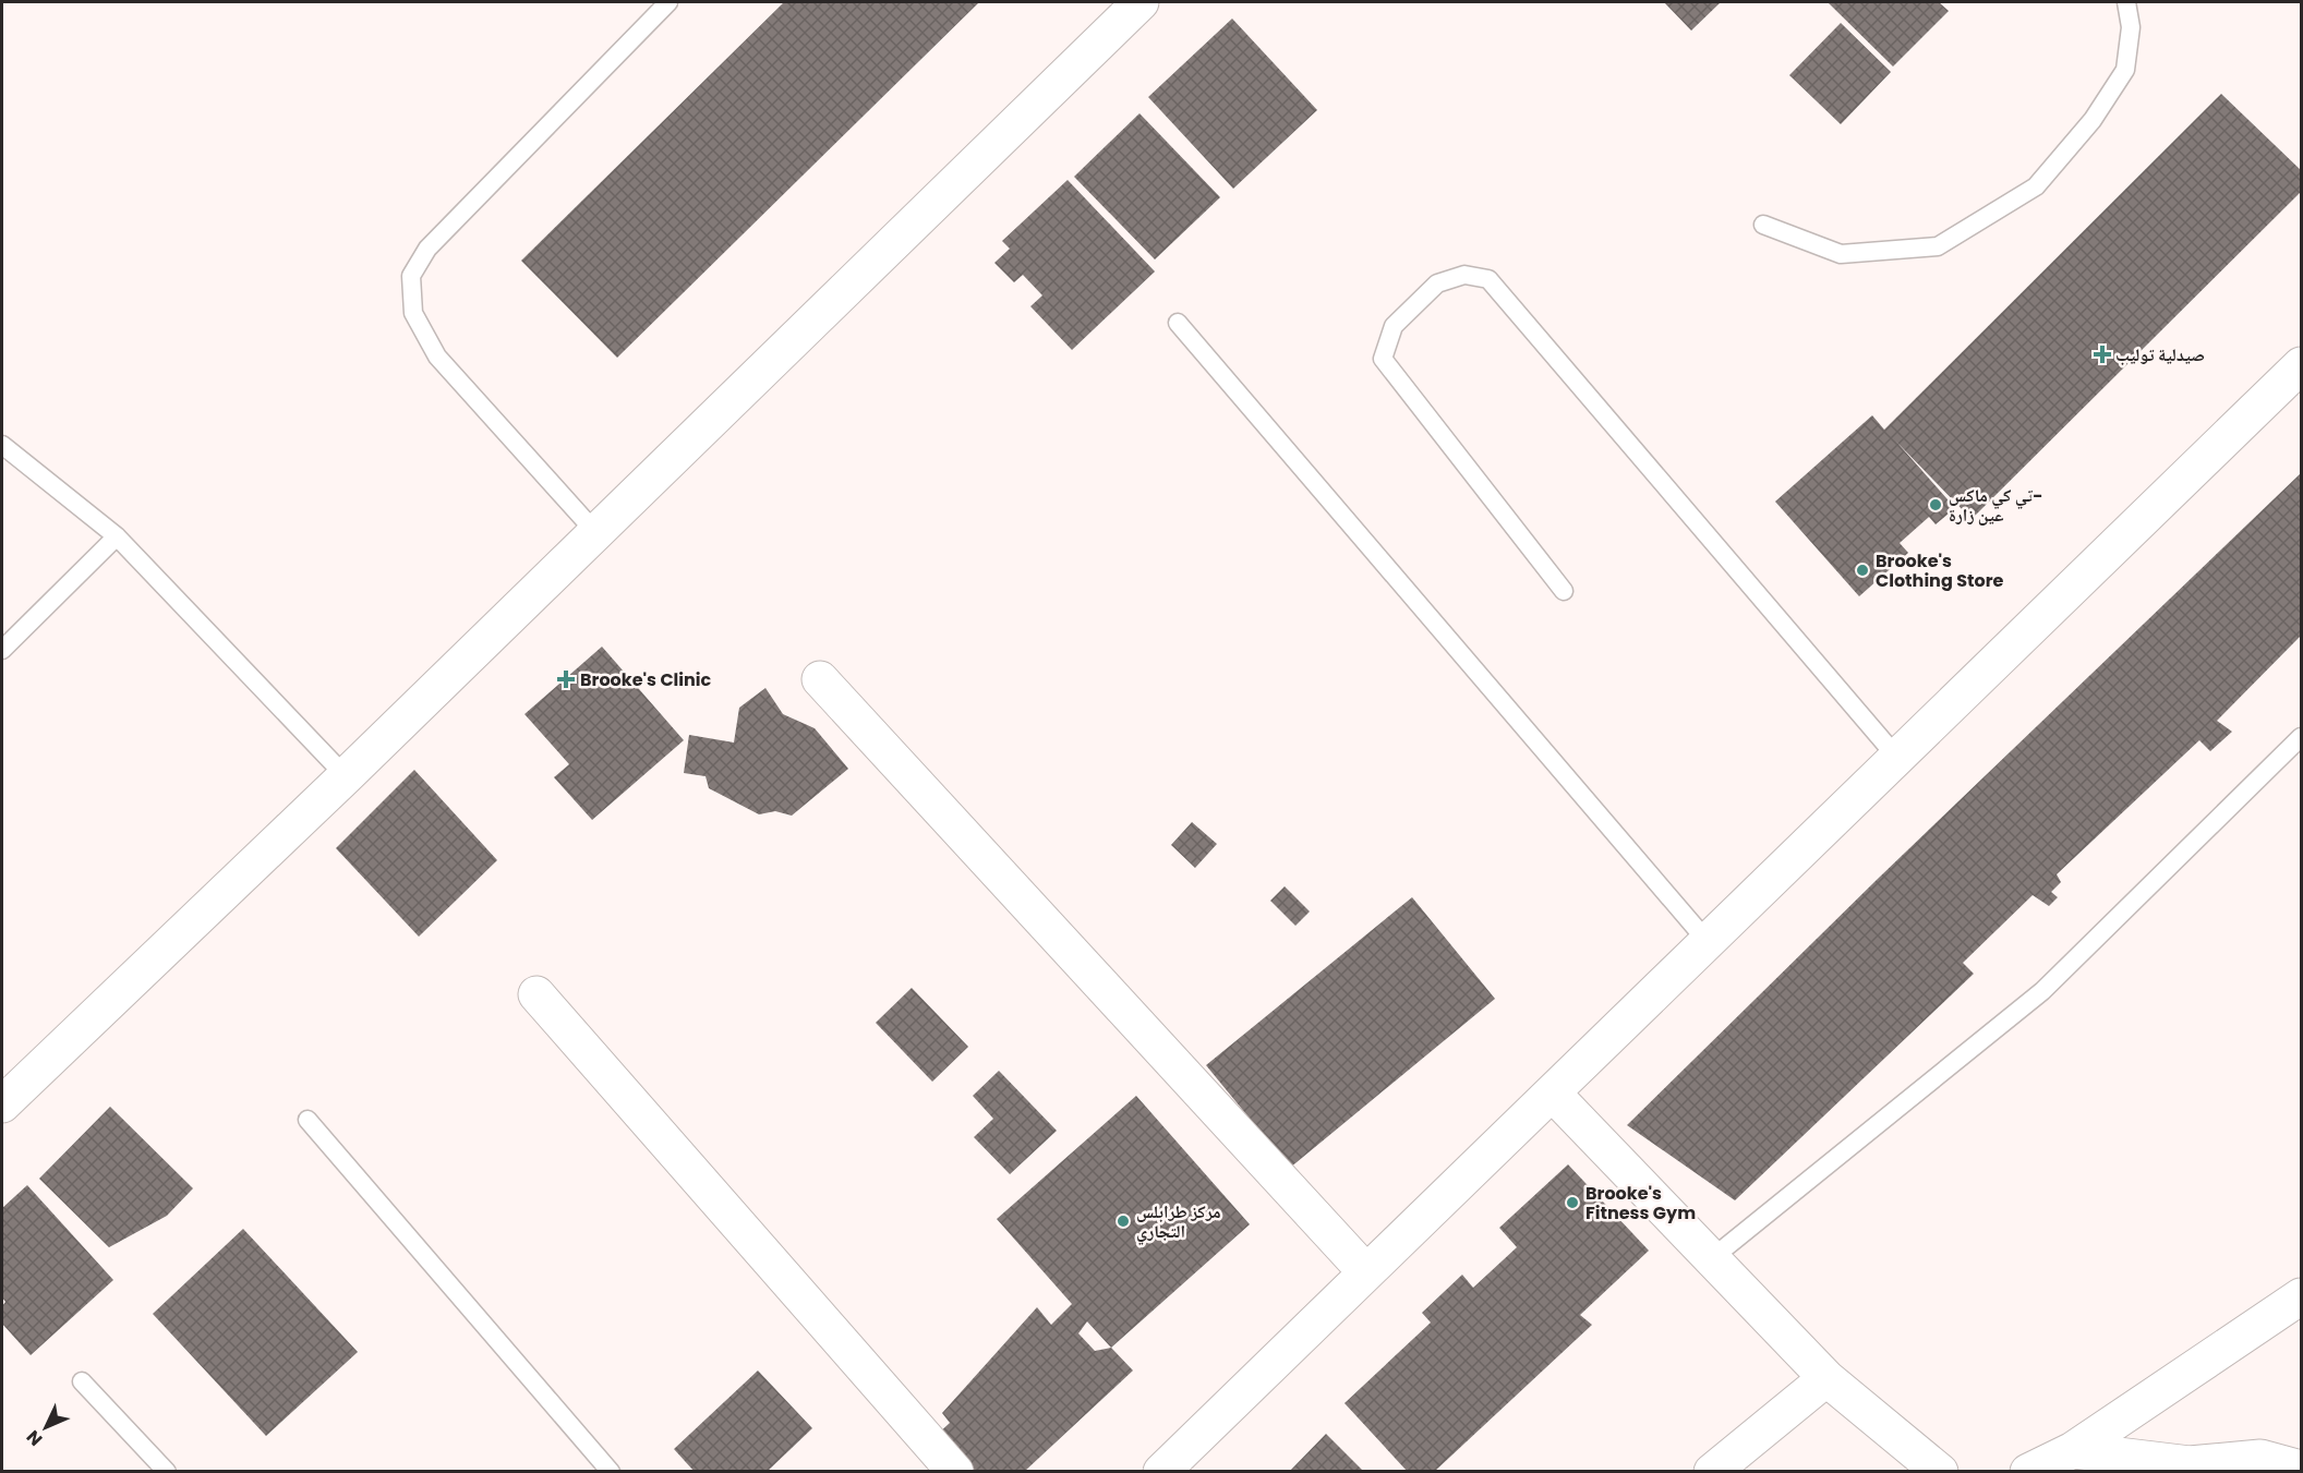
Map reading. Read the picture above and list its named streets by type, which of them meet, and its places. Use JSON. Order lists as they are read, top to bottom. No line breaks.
{"places":{"health":["صيدلية توليب","Brooke's Clinic"],"other":["تي كي ماكس- عين زارة","Brooke's Clothing Store","Brooke's Fitness Gym","مركز طرابلس التجاري"]},"north":"bottom left"}
